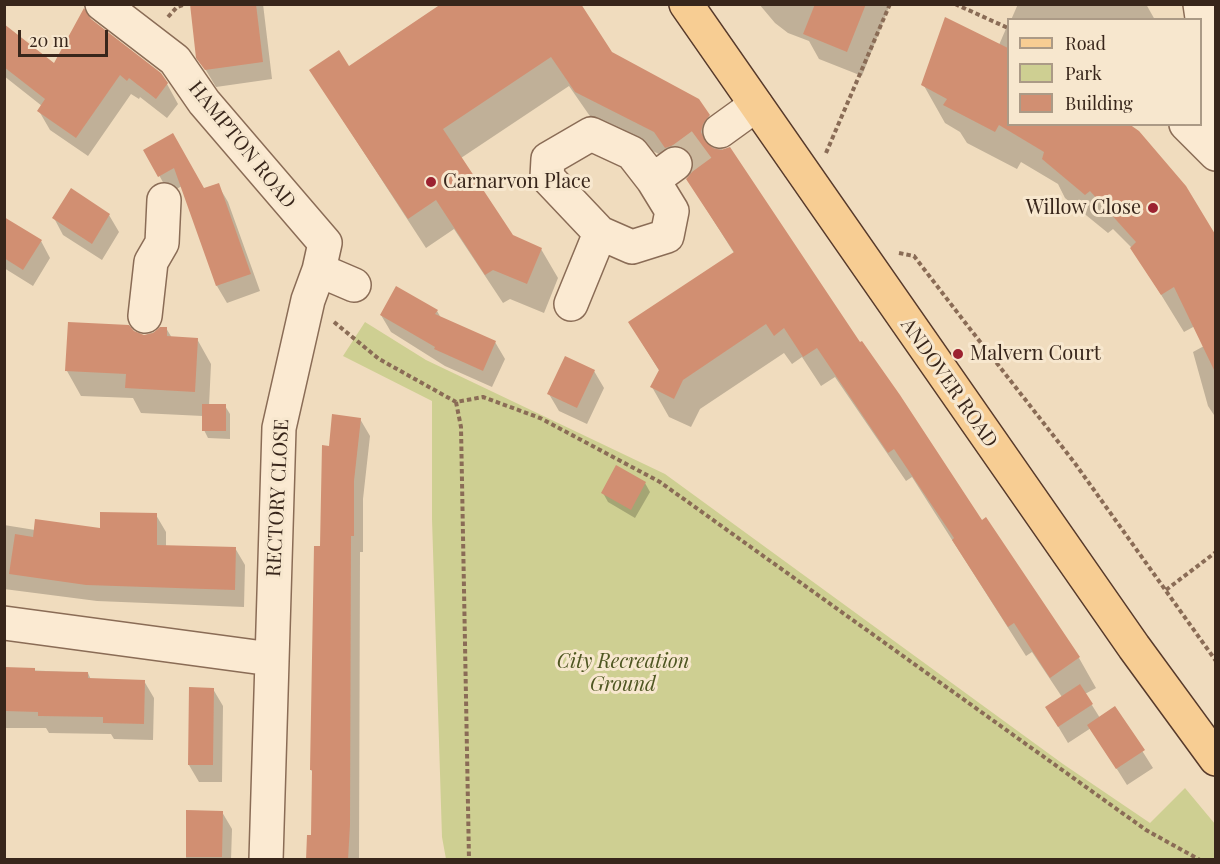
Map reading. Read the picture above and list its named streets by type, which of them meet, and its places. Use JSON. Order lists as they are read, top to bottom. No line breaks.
{"streets":{"main road":["ANDOVER ROAD"],"street":["HAMPTON ROAD","RECTORY CLOSE"]},"crossings":[["HAMPTON ROAD","RECTORY CLOSE"]],"parks":["City Recreation Ground"],"places":["Carnarvon Place","Willow Close","Malvern Court"],"legend":["Road","Park","Building"],"scale_bar":"20 m"}
